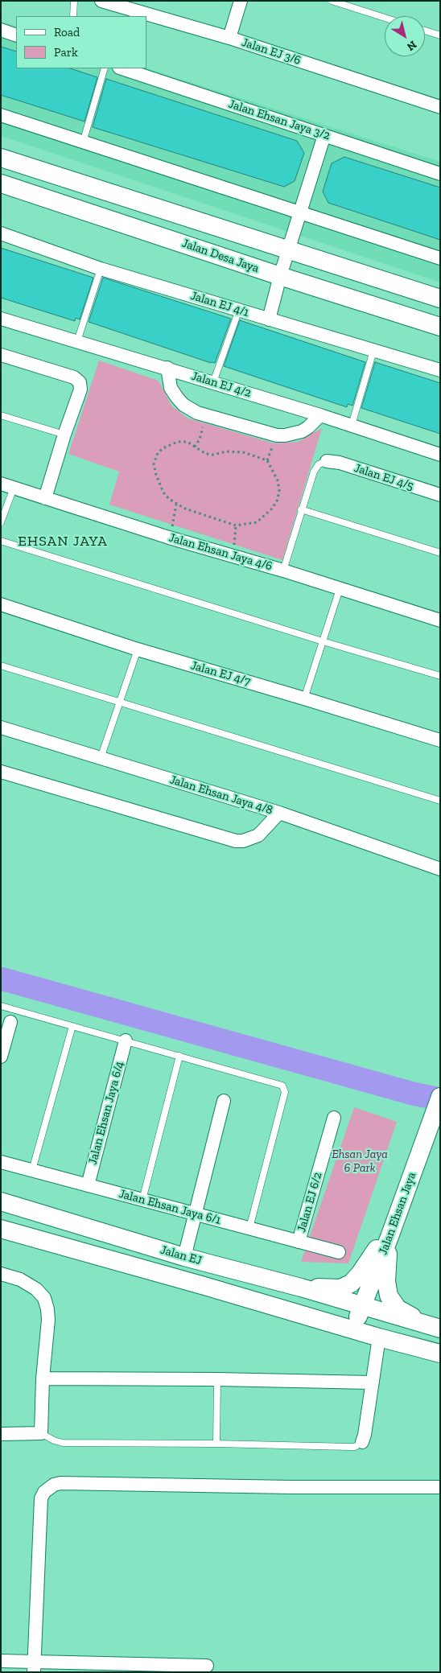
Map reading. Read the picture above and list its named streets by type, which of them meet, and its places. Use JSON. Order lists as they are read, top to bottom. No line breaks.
{"streets":{"main road":["Jalan Desa Jaya","Jalan Ehsan Jaya","Jalan EJ"],"street":["Jalan EJ 3/6","Jalan Ehsan Jaya 3/2","Jalan EJ 4/1","Jalan EJ 4/2","Jalan EJ 4/5","Jalan Ehsan Jaya 4/6","Jalan EJ 4/7","Jalan Ehsan Jaya 4/8","Jalan Ehsan Jaya 6/4","Jalan EJ 6/2","Jalan Ehsan Jaya 6/1"]},"crossings":[["Jalan Ehsan Jaya 6/4","Jalan Ehsan Jaya 6/1"],["Jalan EJ 6/2","Jalan Ehsan Jaya 6/1"],["Jalan Ehsan Jaya","Jalan EJ"]],"districts":["EHSAN JAYA"],"parks":["Ehsan Jaya 6 Park"],"legend":["Road","Park"],"north":"bottom right"}
